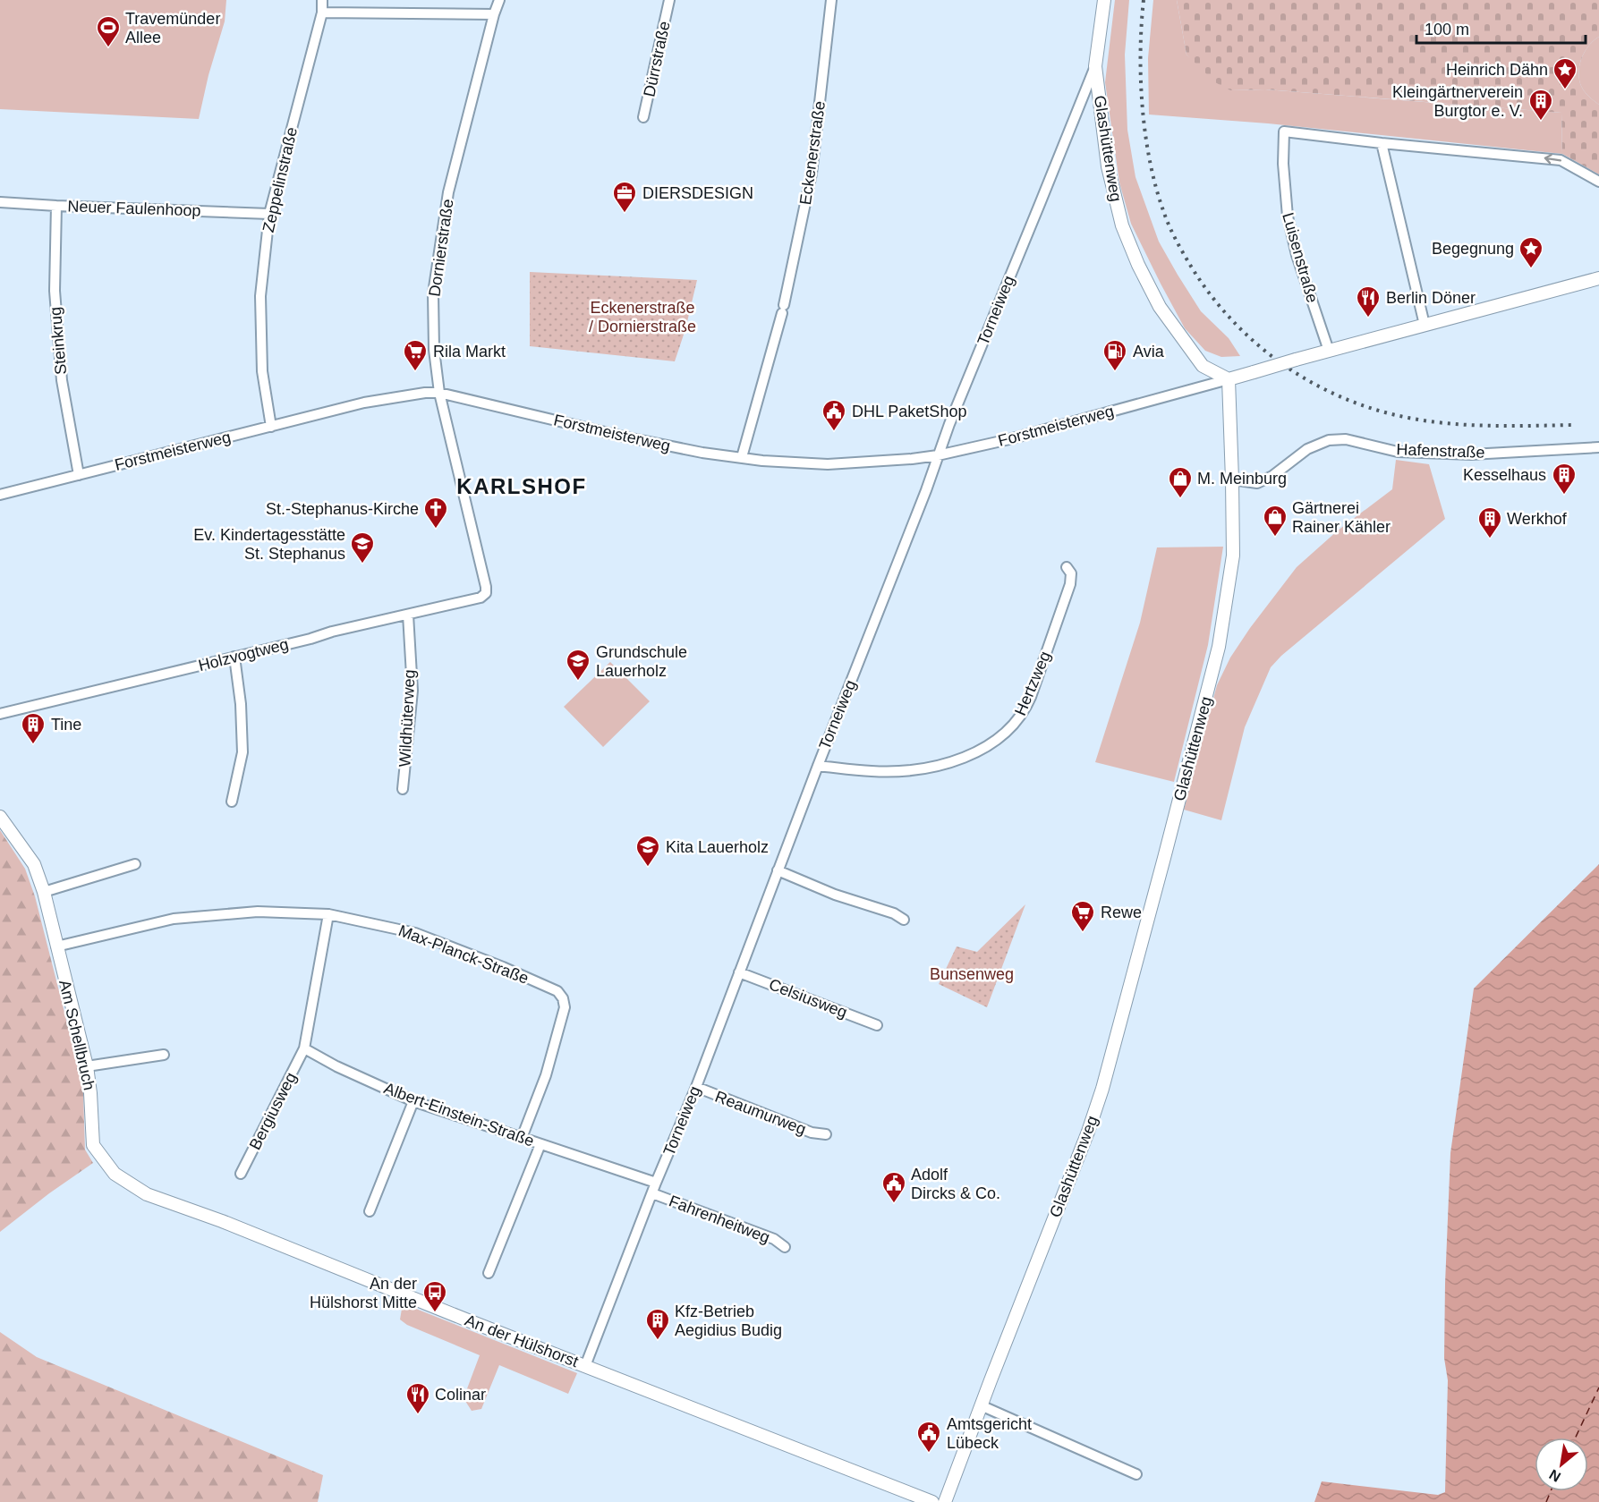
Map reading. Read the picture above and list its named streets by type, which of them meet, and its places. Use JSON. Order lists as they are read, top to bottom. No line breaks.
{"streets":{"street":["Dürrstraße","Glashüttenweg","Eckenerstraße","Zeppelinstraße","Neuer Faulenhoop","Dornierstraße","Luisenstraße","Torneiweg","Steinkrug","Forstmeisterweg","Hafenstraße","Holzvogtweg","Hertzweg","Wildhüterweg","Max-Planck-Straße","Celsiusweg","Am Schellbruch","Bergiusweg","Reaumurweg","Albert-Einstein-Straße","Fahrenheitweg","An der Hülshorst"]},"crossings":[["Glashüttenweg","Torneiweg"],["Glashüttenweg","Forstmeisterweg"],["Glashüttenweg","Hafenstraße"],["Eckenerstraße","Forstmeisterweg"],["Zeppelinstraße","Neuer Faulenhoop"],["Zeppelinstraße","Forstmeisterweg"],["Neuer Faulenhoop","Steinkrug"],["Dornierstraße","Forstmeisterweg"],["Dornierstraße","Holzvogtweg"],["Torneiweg","Forstmeisterweg"],["Torneiweg","Hertzweg"],["Torneiweg","Celsiusweg"],["Torneiweg","Reaumurweg"],["Torneiweg","Albert-Einstein-Straße"],["Torneiweg","Fahrenheitweg"],["Torneiweg","An der Hülshorst"],["Steinkrug","Forstmeisterweg"],["Holzvogtweg","Wildhüterweg"],["Max-Planck-Straße","Am Schellbruch"],["Max-Planck-Straße","Albert-Einstein-Straße"],["Am Schellbruch","An der Hülshorst"],["Bergiusweg","Albert-Einstein-Straße"]],"one_way":["Luisenstraße"],"districts":["KARLSHOF"],"parks":["Eckenerstraße / Dornierstraße","Bunsenweg"],"places":{"sports":["Travemünder Allee"],"place":["Heinrich Dähn","Begegnung"],"building":["Kleingärtnerverein Burgtor e. V.","Kesselhaus","Werkhof","Tine","Kfz-Betrieb Aegidius Budig"],"office":["DIERSDESIGN"],"restaurant":["Berlin Döner","Colinar"],"supermarket":["Rila Markt","Rewe"],"fuel station":["Avia"],"public building":["DHL PaketShop","Adolf Dircks & Co.","Amtsgericht Lübeck"],"shop":["M. Meinburg","Gärtnerei Rainer Kähler"],"church":["St.-Stephanus-Kirche"],"school or university":["Ev. Kindertagesstätte St. Stephanus","Grundschule Lauerholz","Kita Lauerholz"],"bus stop":["An der Hülshorst Mitte"]},"scale_bar":"100 m","north":"bottom left"}
